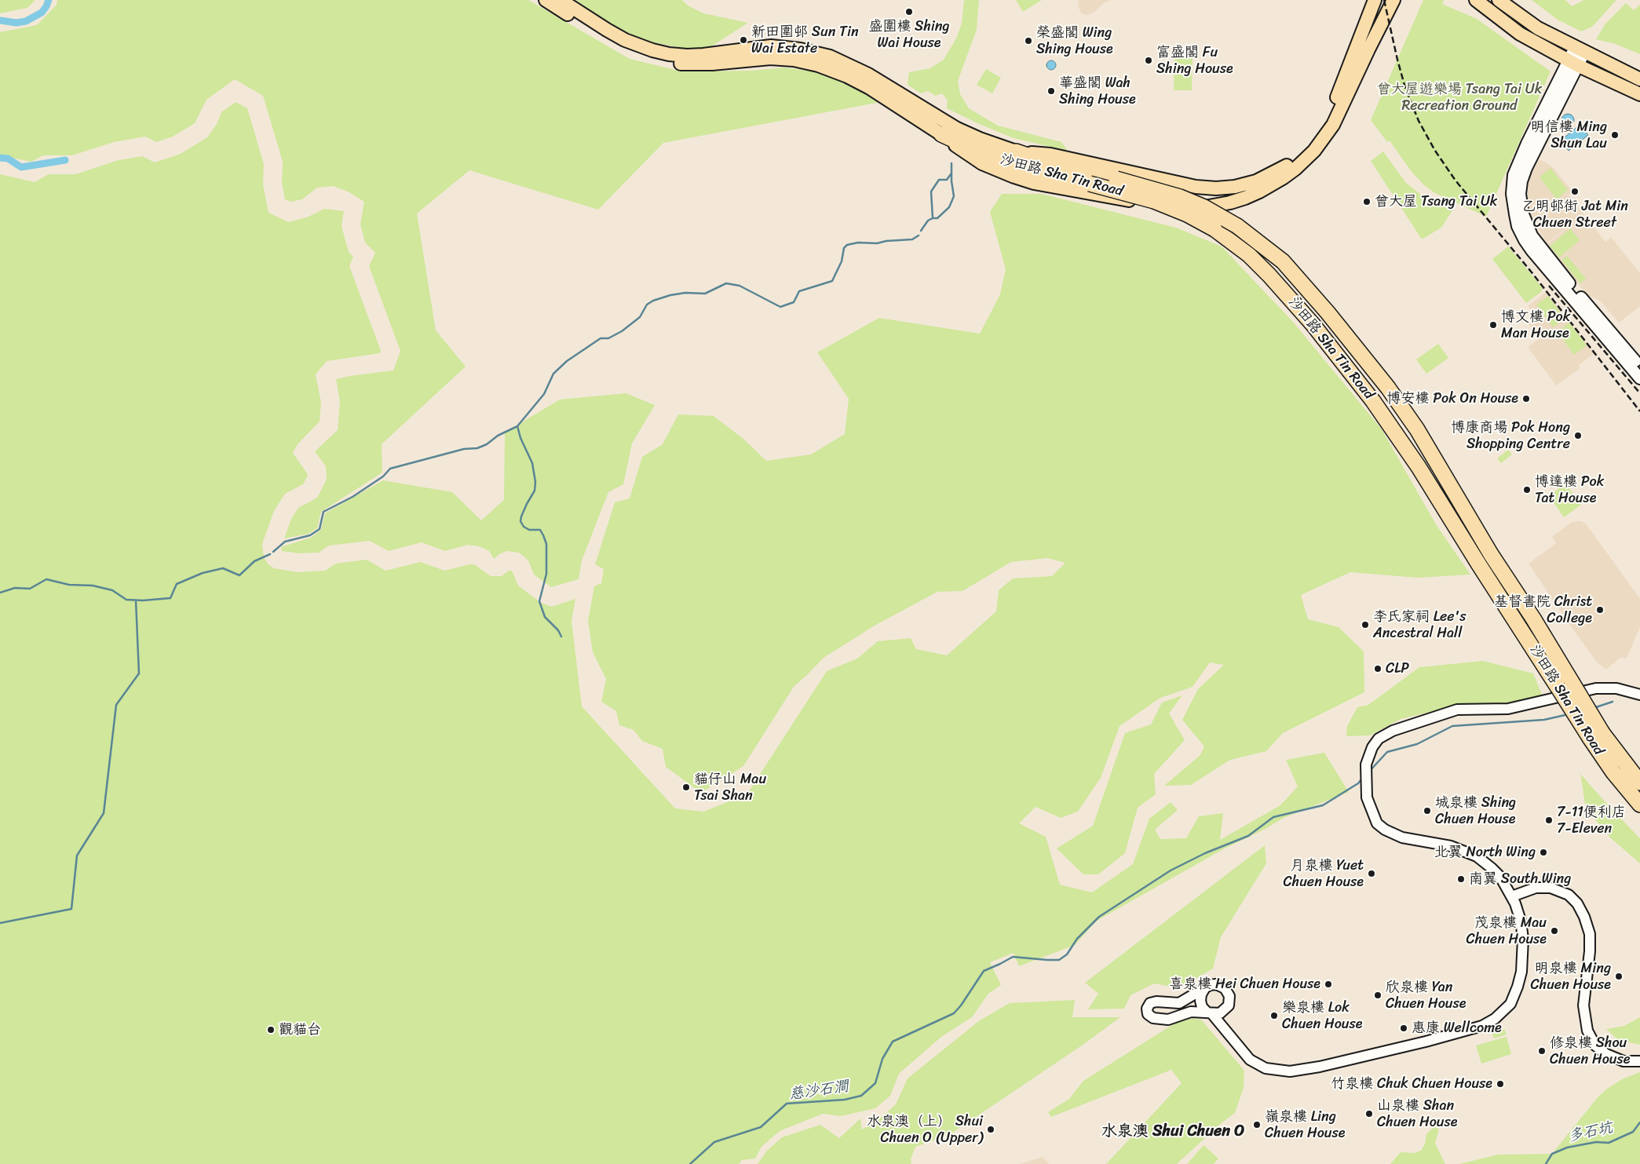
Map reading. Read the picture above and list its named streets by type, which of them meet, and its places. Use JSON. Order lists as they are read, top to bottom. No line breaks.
{"streets":{"highway":["沙田路 Sha Tin Road"]},"districts":["水泉澳 Shui Chuen O"],"water":["慈沙石澗","多石坑"],"parks":["曾大屋遊樂場 Tsang Tai Uk Recreation Ground"],"places":["盛圍樓 Shing Wai House","新田圍邨 Sun Tin Wai Estate","榮盛閣 Wing Shing House","富盛閣 Fu Shing House","華盛閣 Wah Shing House","明信樓 Ming Shun Lau","乙明邨街 Jat Min Chuen Street","曾大屋 Tsang Tai Uk","博文樓 Pok Man House","博安樓 Pok On House","博康商場 Pok Hong Shopping Centre","博達樓 Pok Tat House","基督書院 Christ College","李氏家祠 Lee's Ancestral Hall","CLP","貓仔山 Mau Tsai Shan","城泉樓 Shing Chuen House","7-11便利店 7-Eleven","北翼 North Wing","月泉樓 Yuet Chuen House","南翼 South Wing","茂泉樓 Mau Chuen House","明泉樓 Ming Chuen House","喜泉樓 Hei Chuen House","欣泉樓 Yan Chuen House","樂泉樓 Lok Chuen House","惠康 Wellcome","觀貓台","修泉樓 Shou Chuen House","竹泉樓 Chuk Chuen House","山泉樓 Shan Chuen House","嶺泉樓 Ling Chuen House","水泉澳（上） Shui Chuen O (Upper)"]}
